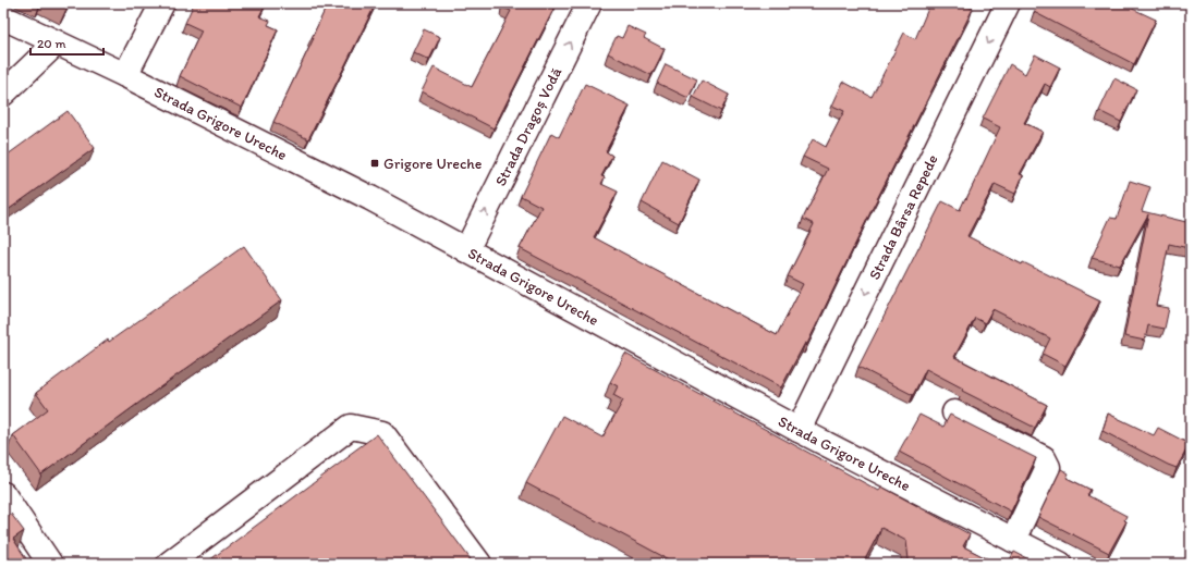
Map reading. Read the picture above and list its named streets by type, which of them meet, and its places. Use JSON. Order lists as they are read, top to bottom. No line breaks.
{"streets":{"street":["Strada Grigore Ureche","Strada Dragoș Vodă","Strada Bârsa Repede"]},"crossings":[["Strada Grigore Ureche","Strada Dragoș Vodă"],["Strada Grigore Ureche","Strada Bârsa Repede"]],"one_way":["Strada Dragoș Vodă","Strada Bârsa Repede"],"places":{"transit":["Grigore Ureche"]},"scale_bar":"20 m"}
